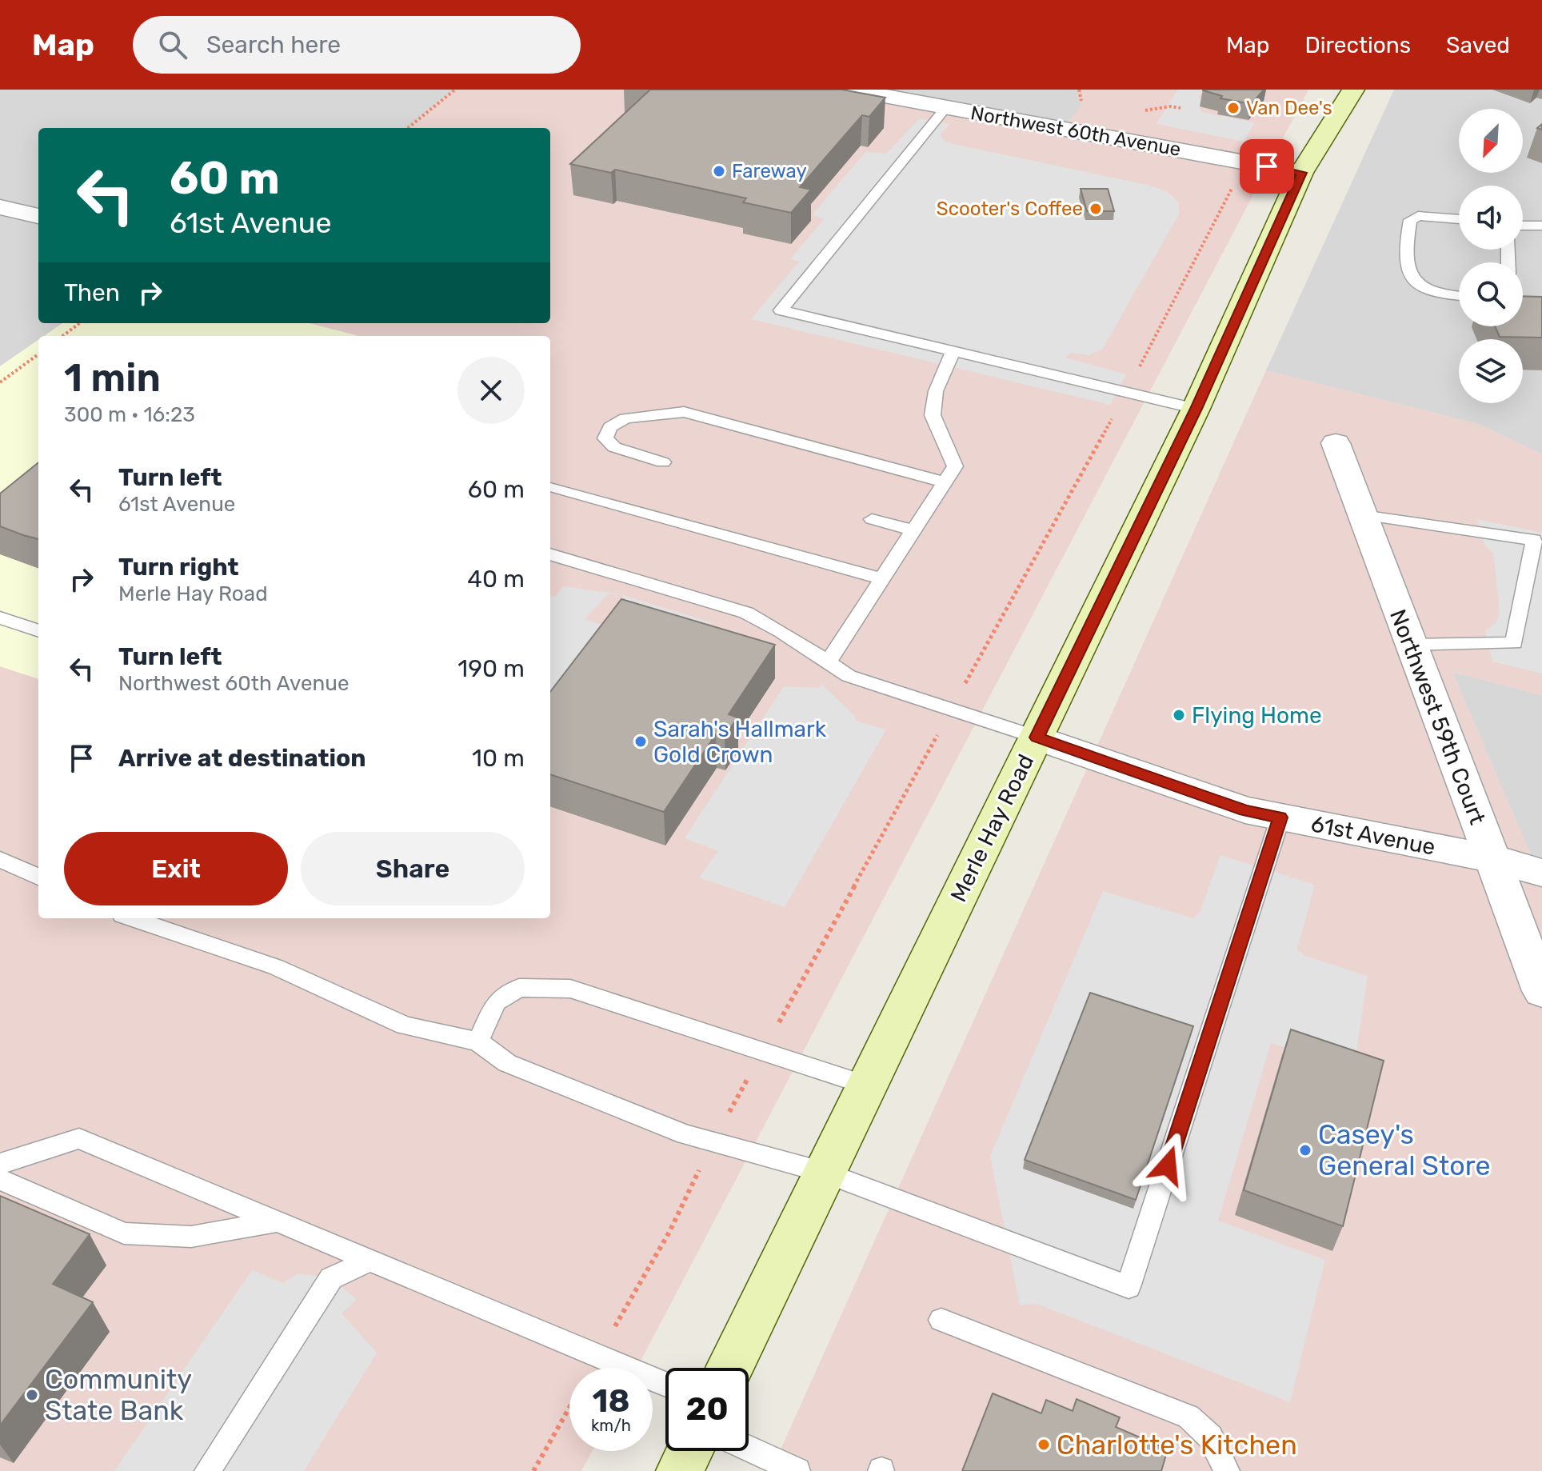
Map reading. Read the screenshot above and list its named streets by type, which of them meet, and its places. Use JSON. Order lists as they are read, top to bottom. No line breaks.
{"streets":{"main road":["Merle Hay Road"],"street":["Northwest 60th Avenue","Northwest 59th Court","61st Avenue"]},"crossings":[["Northwest 60th Avenue","Merle Hay Road"],["Northwest 59th Court","61st Avenue"],["Merle Hay Road","61st Avenue"]],"places":["Van Dee's","Fareway","Scooter's Coffee","Flying Home","Sarah's Hallmark Gold Crown","Casey's General Store","Community State Bank","Charlotte's Kitchen"],"north":"bottom left","page":{"header":"Map","search":"Search here","nav":["Map","Directions","Saved"],"turn":["60 m","61st Avenue"],"then":"Then","heading":["1 min","300 m · 16:23"],"list":[{"name":"Turn left","note":"61st Avenue","value":"60 m"},{"name":"Turn right","note":"Merle Hay Road","value":"40 m"},{"name":"Turn left","note":"Northwest 60th Avenue","value":"190 m"},{"name":"Arrive at destination","value":"10 m"}],"buttons":["Exit","Share"],"speed":"18 km/h","limit":"20"}}
